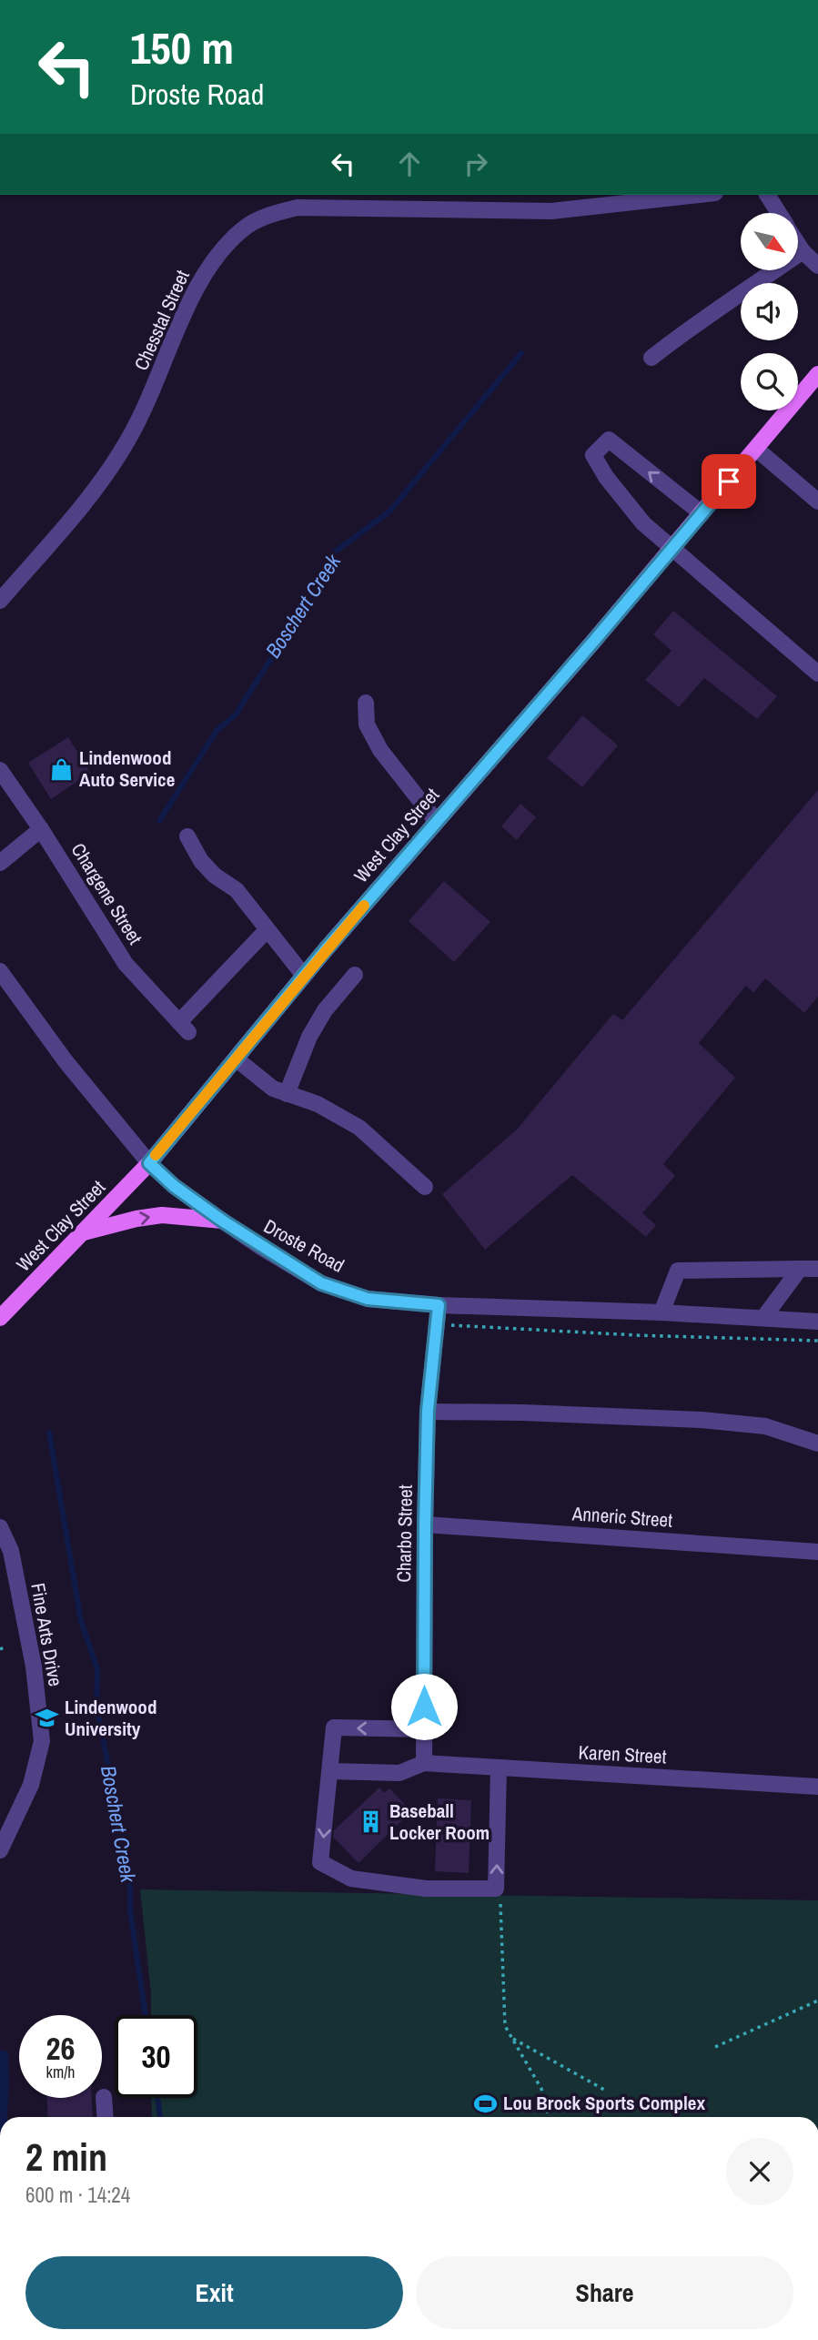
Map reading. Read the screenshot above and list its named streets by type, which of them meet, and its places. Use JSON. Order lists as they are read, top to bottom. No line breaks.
{"streets":{"main road":["West Clay Street"],"street":["Chesstal Street","Chargene Street","Droste Road","Anneric Street","Charbo Street","Fine Arts Drive","Karen Street"]},"crossings":[["West Clay Street","Droste Road"],["Droste Road","Charbo Street"],["Anneric Street","Charbo Street"],["Charbo Street","Karen Street"]],"water":["Boschert Creek"],"places":{"shop":["Lindenwood Auto Service"],"school or university":["Lindenwood University"],"building":["Baseball Locker Room"],"sports":["Lou Brock Sports Complex"]},"north":"bottom right","page":{"turn":["150 m","Droste Road"],"speed":"26 km/h","limit":"30","heading":["2 min","600 m · 14:24"],"buttons":["Exit","Share"]}}
